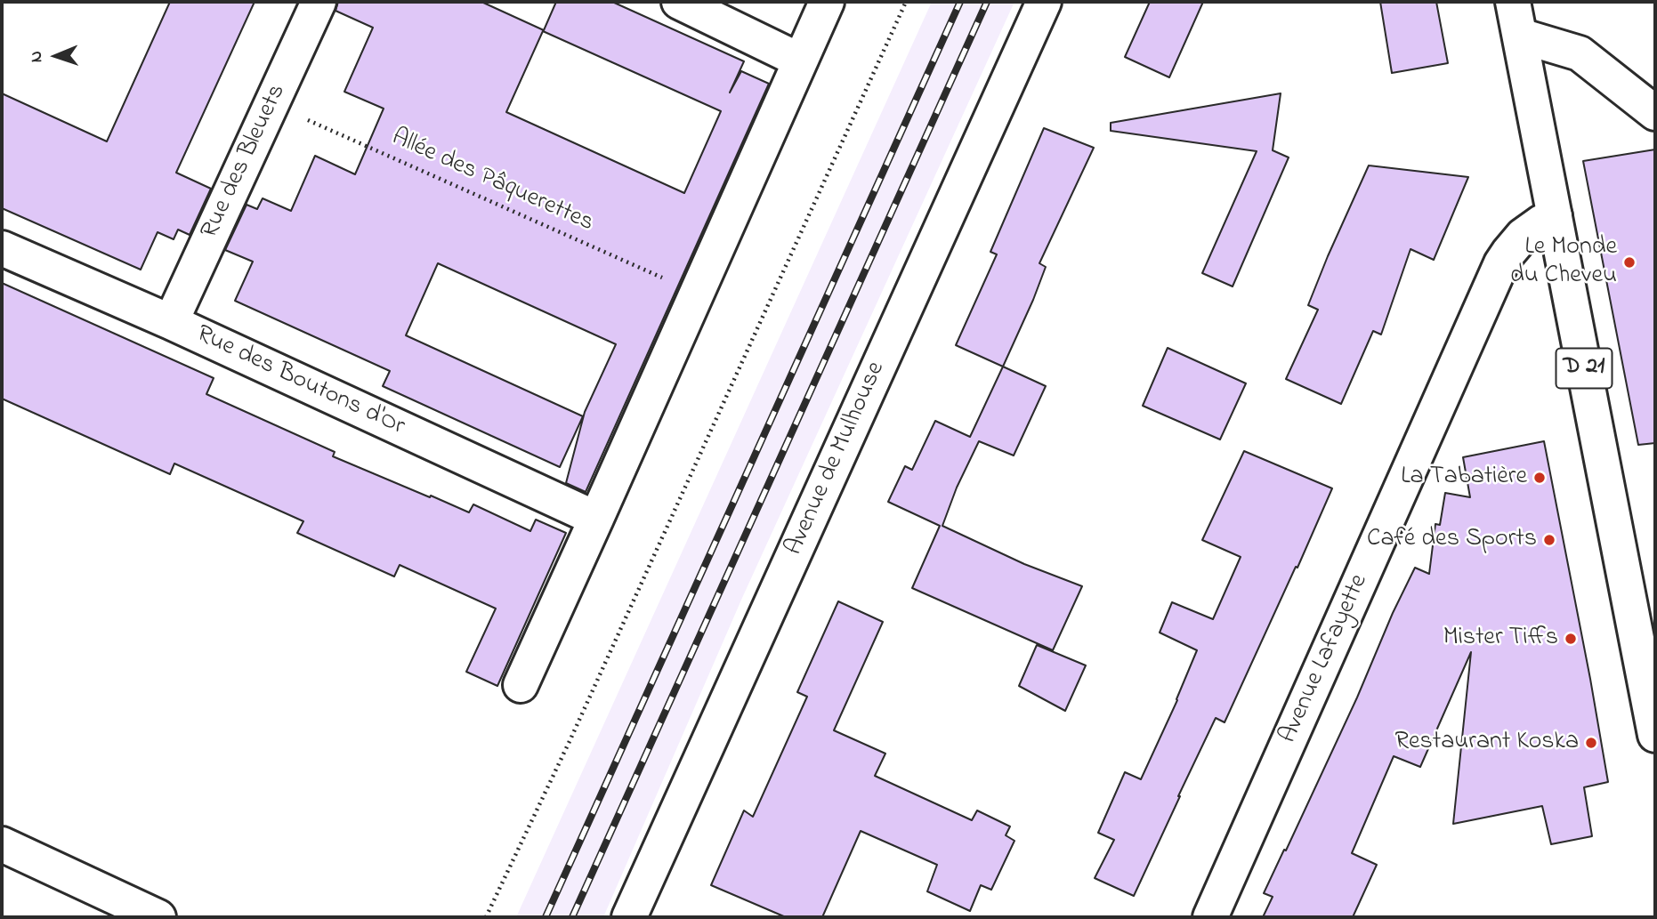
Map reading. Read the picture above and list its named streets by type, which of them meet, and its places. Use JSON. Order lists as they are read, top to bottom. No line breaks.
{"streets":{"street":["Rue des Bleuets","D 21","Rue des Boutons d'Or","Avenue de Mulhouse","Avenue Lafayette"],"path":["Allée des Pâquerettes"]},"crossings":[["Rue des Bleuets","Allée des Pâquerettes"],["Rue des Bleuets","Rue des Boutons d'Or"],["D 21","Avenue Lafayette"]],"places":["Le Monde du Cheveu","La Tabatière","Café des Sports","Mister Tiffs","Restaurant Koska"],"north":"left"}
